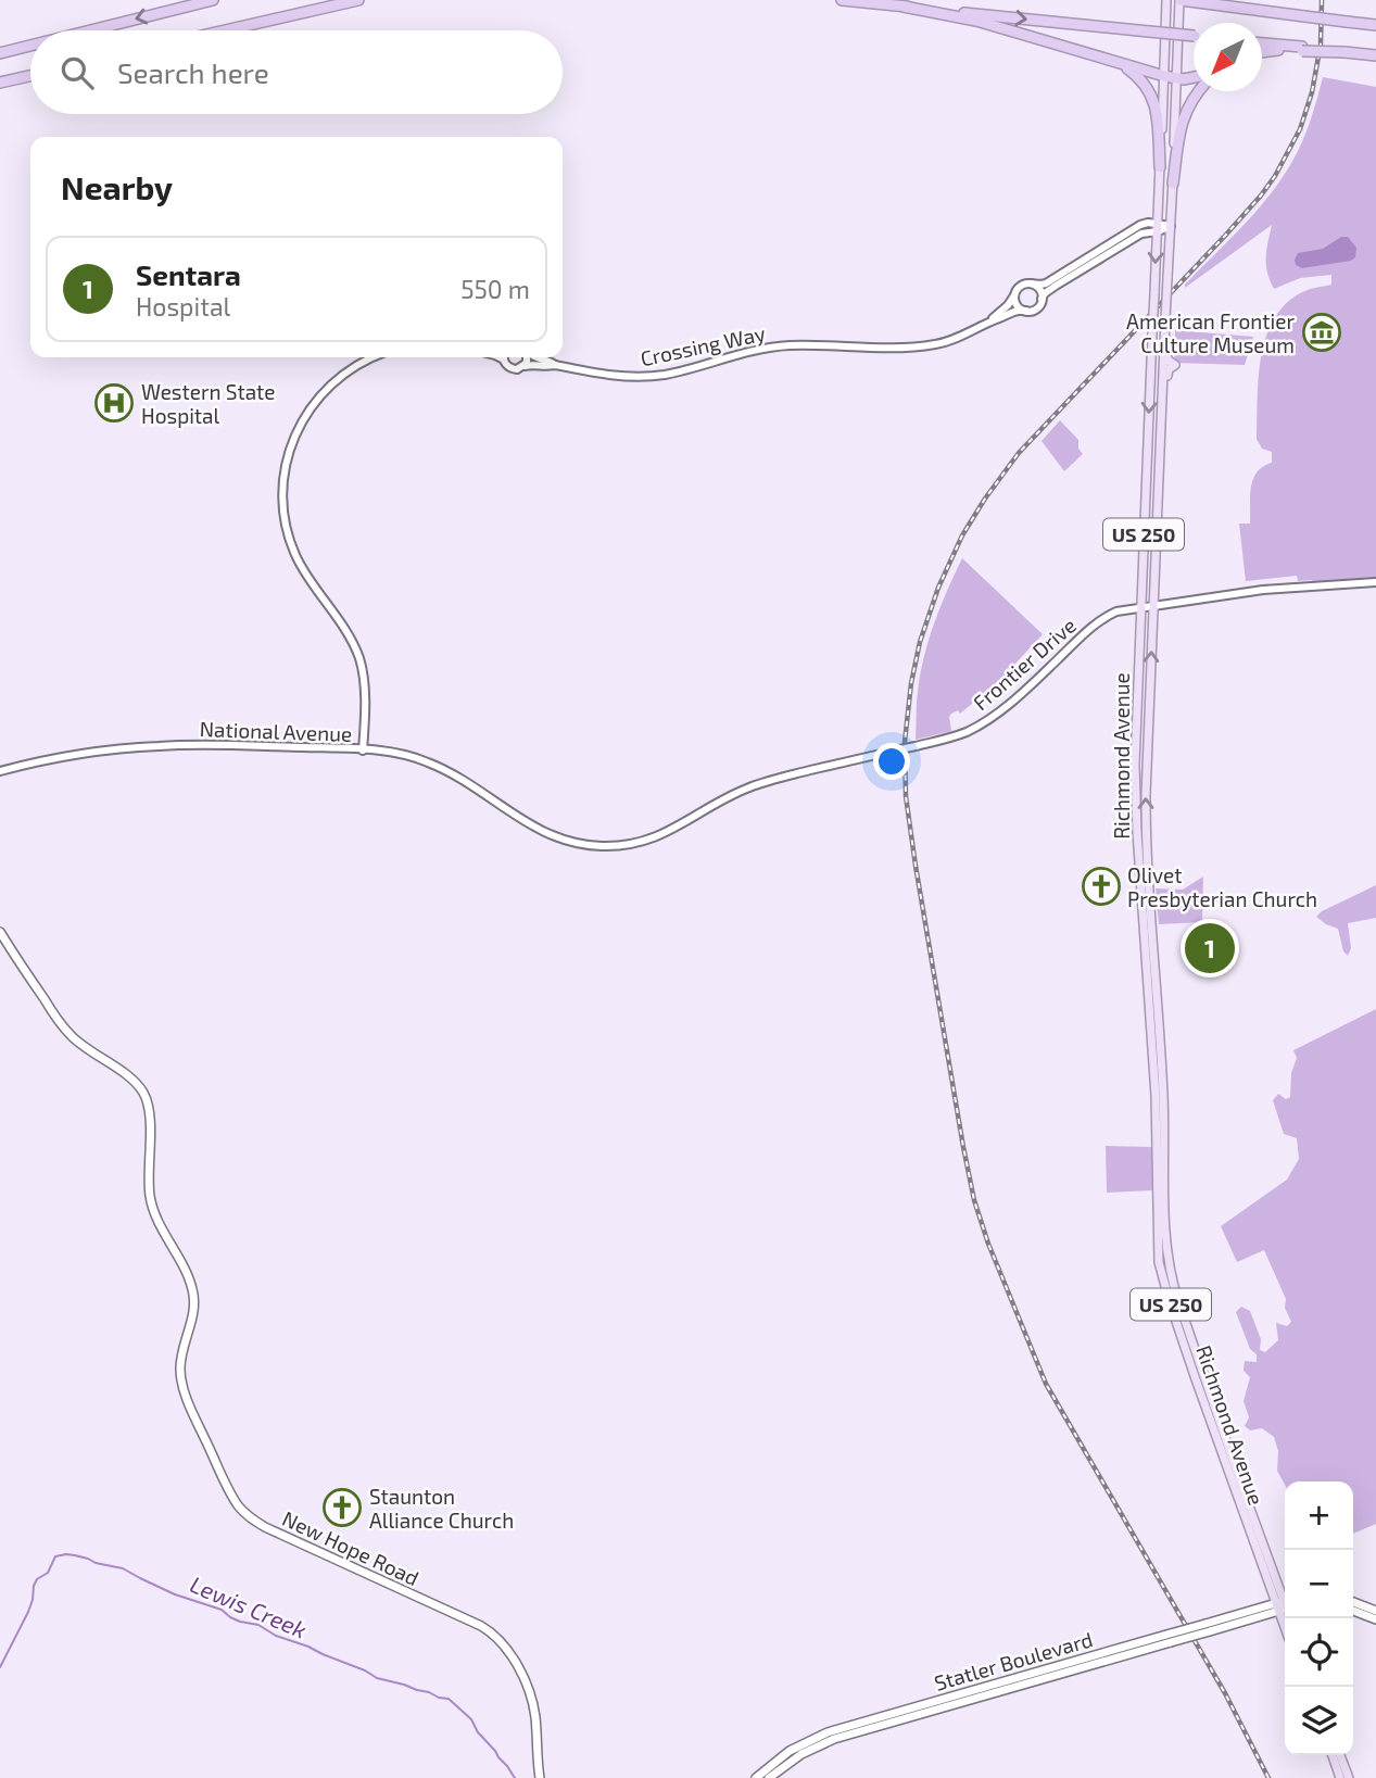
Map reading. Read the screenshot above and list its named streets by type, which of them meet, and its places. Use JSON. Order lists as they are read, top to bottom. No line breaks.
{"streets":{"main road":["US 250","Richmond Avenue","New Hope Road","Statler Boulevard"],"street":["Crossing Way","Frontier Drive","National Avenue"]},"crossings":[["US 250","Richmond Avenue"],["Frontier Drive","National Avenue"],["Frontier Drive","Richmond Avenue"]],"water":["Lewis Creek"],"places":{"museum":["American Frontier Culture Museum"],"hospital":["Western State Hospital"],"church":["Olivet Presbyterian Church","Staunton Alliance Church"]},"north":"bottom left","page":{"search":"Search here","heading":"Nearby","list":[{"mark":"1","name":"Sentara","note":"Hospital","value":"550 m"}],"pins":"1","map_buttons":["+","−"]}}
